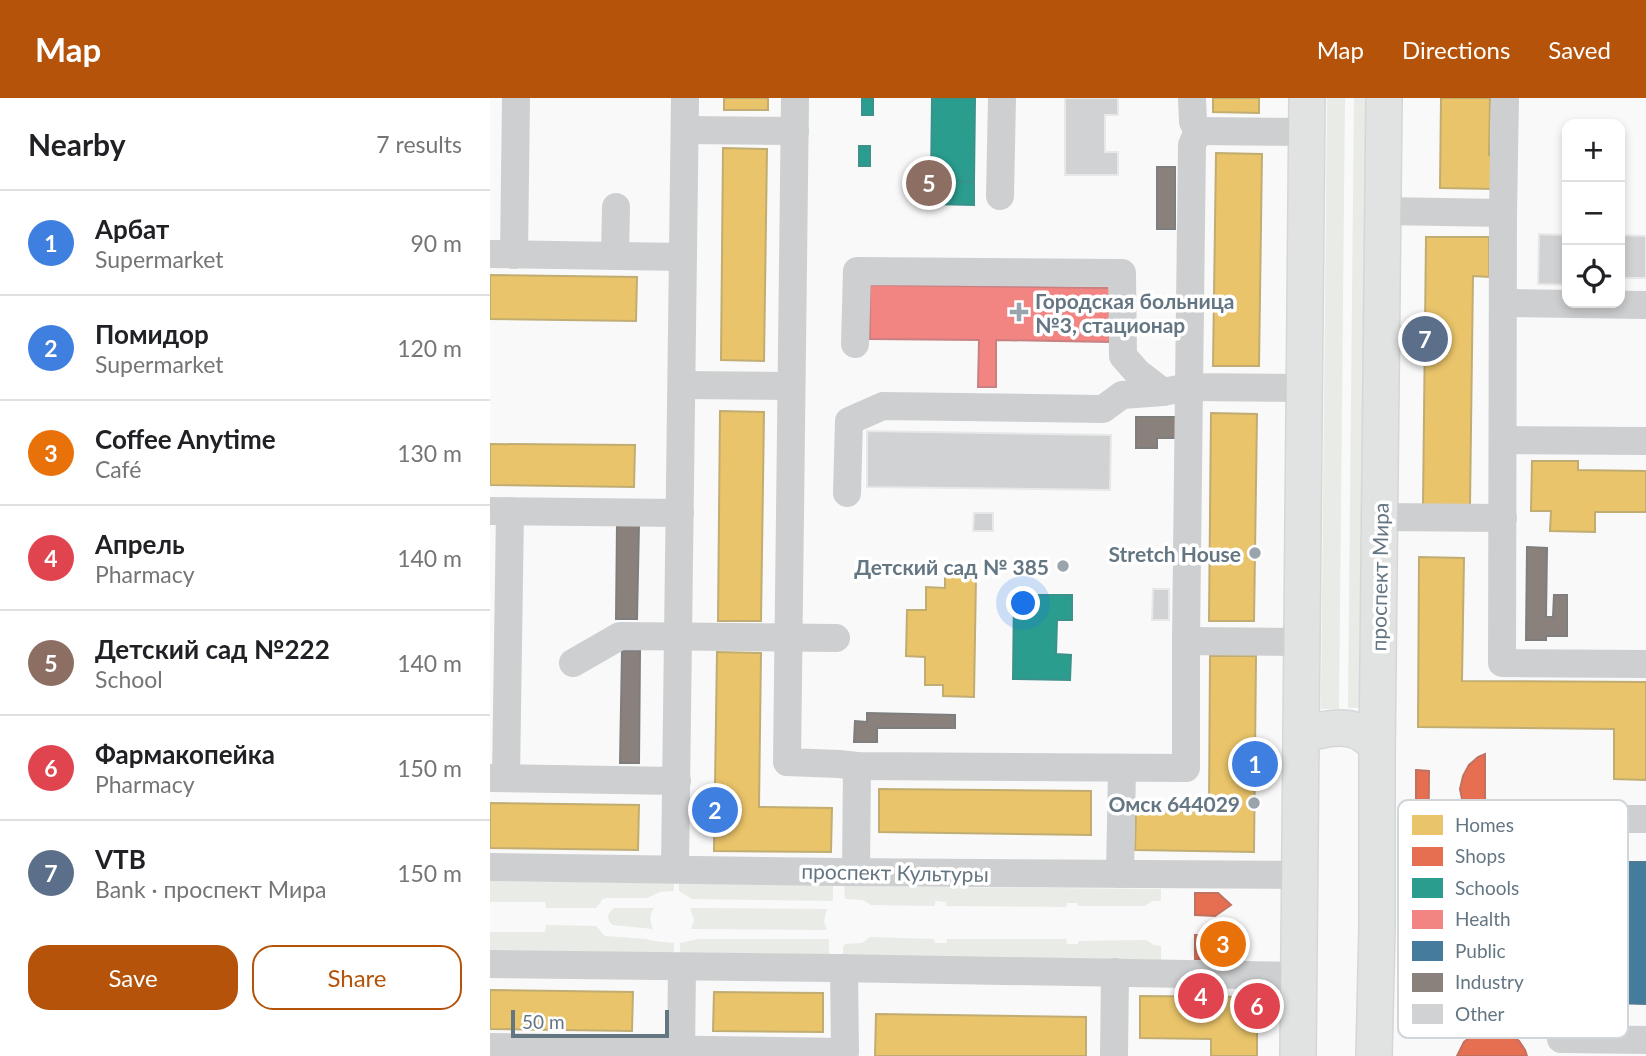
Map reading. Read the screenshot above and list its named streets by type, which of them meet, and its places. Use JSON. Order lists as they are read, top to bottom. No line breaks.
{"streets":{"main road":["проспект Мира"],"street":["проспект Культуры"]},"places":{"health":["Городская больница №3, стационар"],"other":["Stretch House","Детский сад № 385","Омск 644029"]},"legend":["Homes","Shops","Schools","Health","Public","Industry","Other"],"scale_bar":"50 m","page":{"header":"Map","nav":["Map","Directions","Saved"],"heading":["Nearby","7 results"],"map_buttons":["+","−"],"pins":["5","7","1","2","3","4","6"],"list":[{"mark":"1","name":"Арбат","note":"Supermarket","value":"90 m"},{"mark":"2","name":"Помидор","note":"Supermarket","value":"120 m"},{"mark":"3","name":"Coffee Anytime","note":"Café","value":"130 m"},{"mark":"4","name":"Апрель","note":"Pharmacy","value":"140 m"},{"mark":"5","name":"Детский сад №222","note":"School","value":"140 m"},{"mark":"6","name":"Фармакопейка","note":"Pharmacy","value":"150 m"},{"mark":"7","name":"VTB","note":"Bank · проспект Мира","value":"150 m"}],"buttons":["Save","Share"],"scale":"50 m"}}
